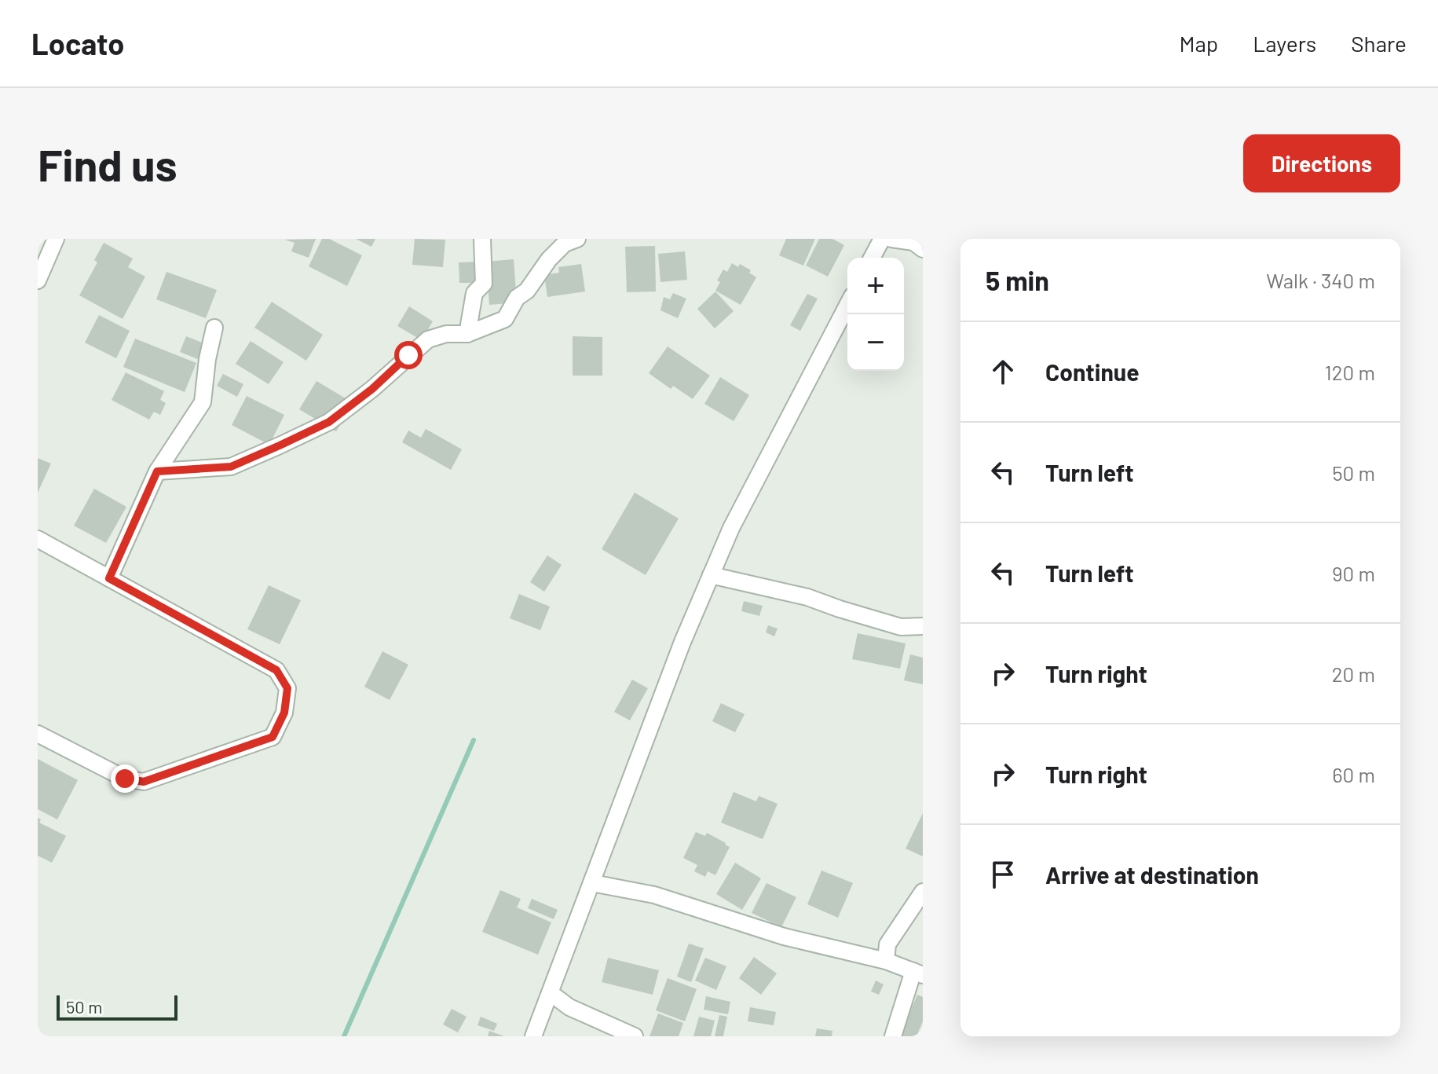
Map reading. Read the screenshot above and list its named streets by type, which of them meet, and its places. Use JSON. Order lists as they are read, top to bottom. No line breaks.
{"scale_bar":"50 m","page":{"header":"Locato","nav":["Map","Layers","Share"],"buttons":"Directions","title":"Find us","heading":["5 min","Walk · 340 m"],"map_buttons":["+","−"],"list":[["Continue","120 m"],["Turn left","50 m"],["Turn left","90 m"],["Turn right","20 m"],["Turn right","60 m"],"Arrive at destination"],"scale":"50 m"}}
